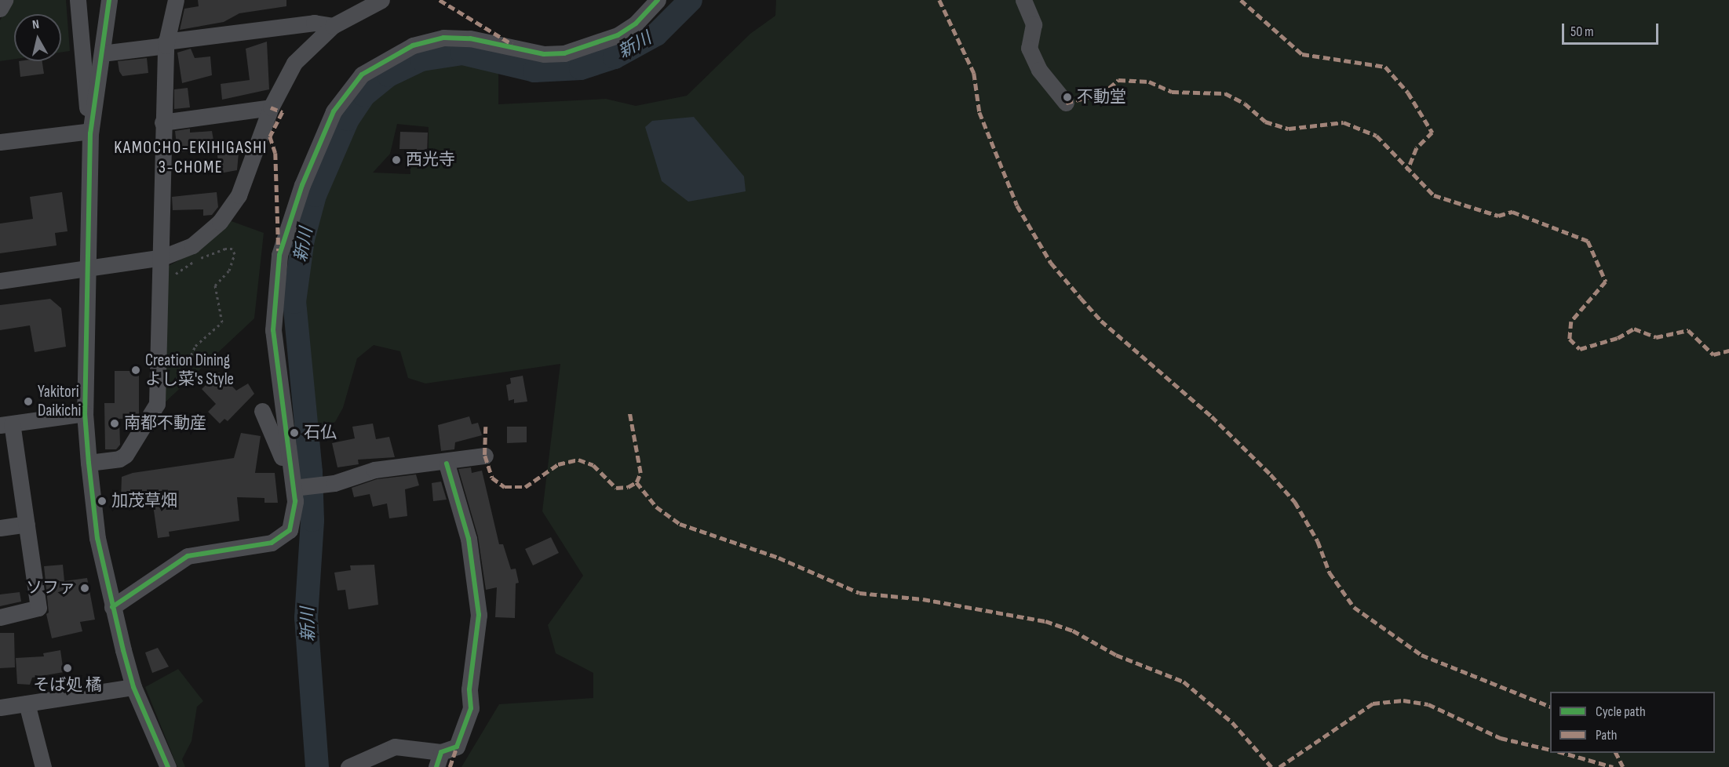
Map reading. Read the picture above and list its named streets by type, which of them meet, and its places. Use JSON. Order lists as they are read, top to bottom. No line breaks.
{"districts":["KAMOCHO-EKIHIGASHI 3-CHOME"],"water":["新川"],"places":["不動堂","西光寺","Creation Dining よし菜's Style","Yakitori Daikichi","南都不動産","石仏","加茂草畑","ソファ","そば処 橘"],"legend":["Cycle path","Path"],"scale_bar":"50 m","north":"top"}
